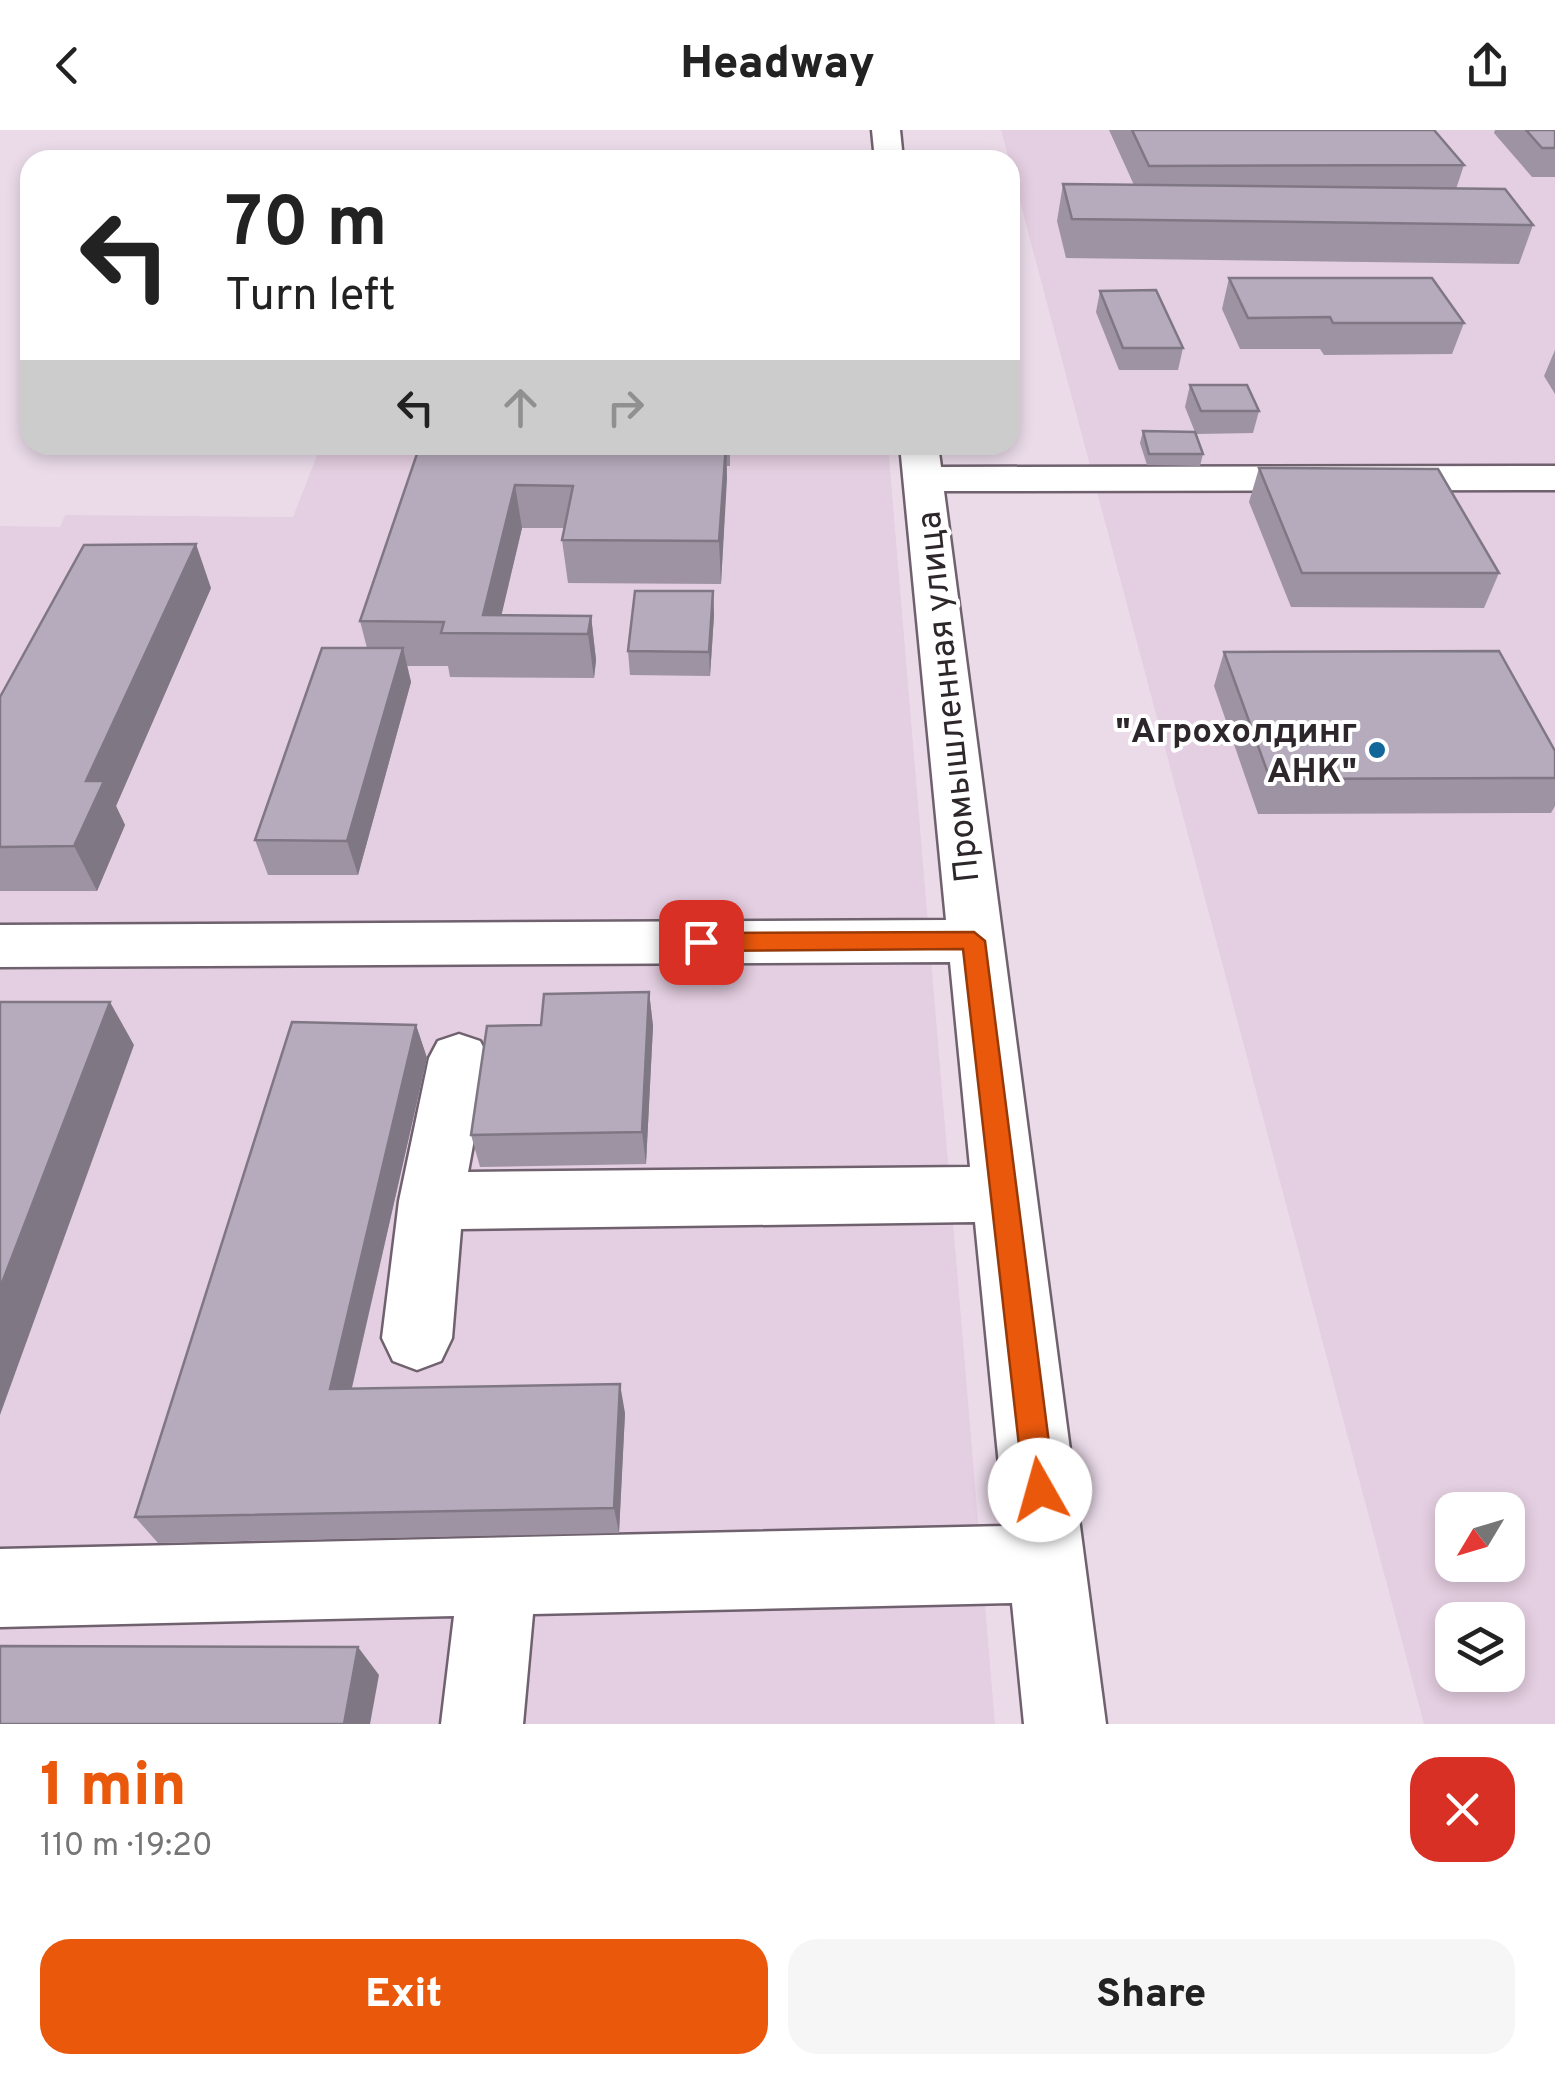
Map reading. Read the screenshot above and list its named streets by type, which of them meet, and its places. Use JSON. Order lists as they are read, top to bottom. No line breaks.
{"streets":{"street":["Промышленная улица"]},"places":["\"Агрохолдинг АНК\""],"north":"bottom left","page":{"header":"Headway","turn":["70 m","Turn left"],"heading":["1 min","110 m · 19:20"],"buttons":["Exit","Share"]}}
